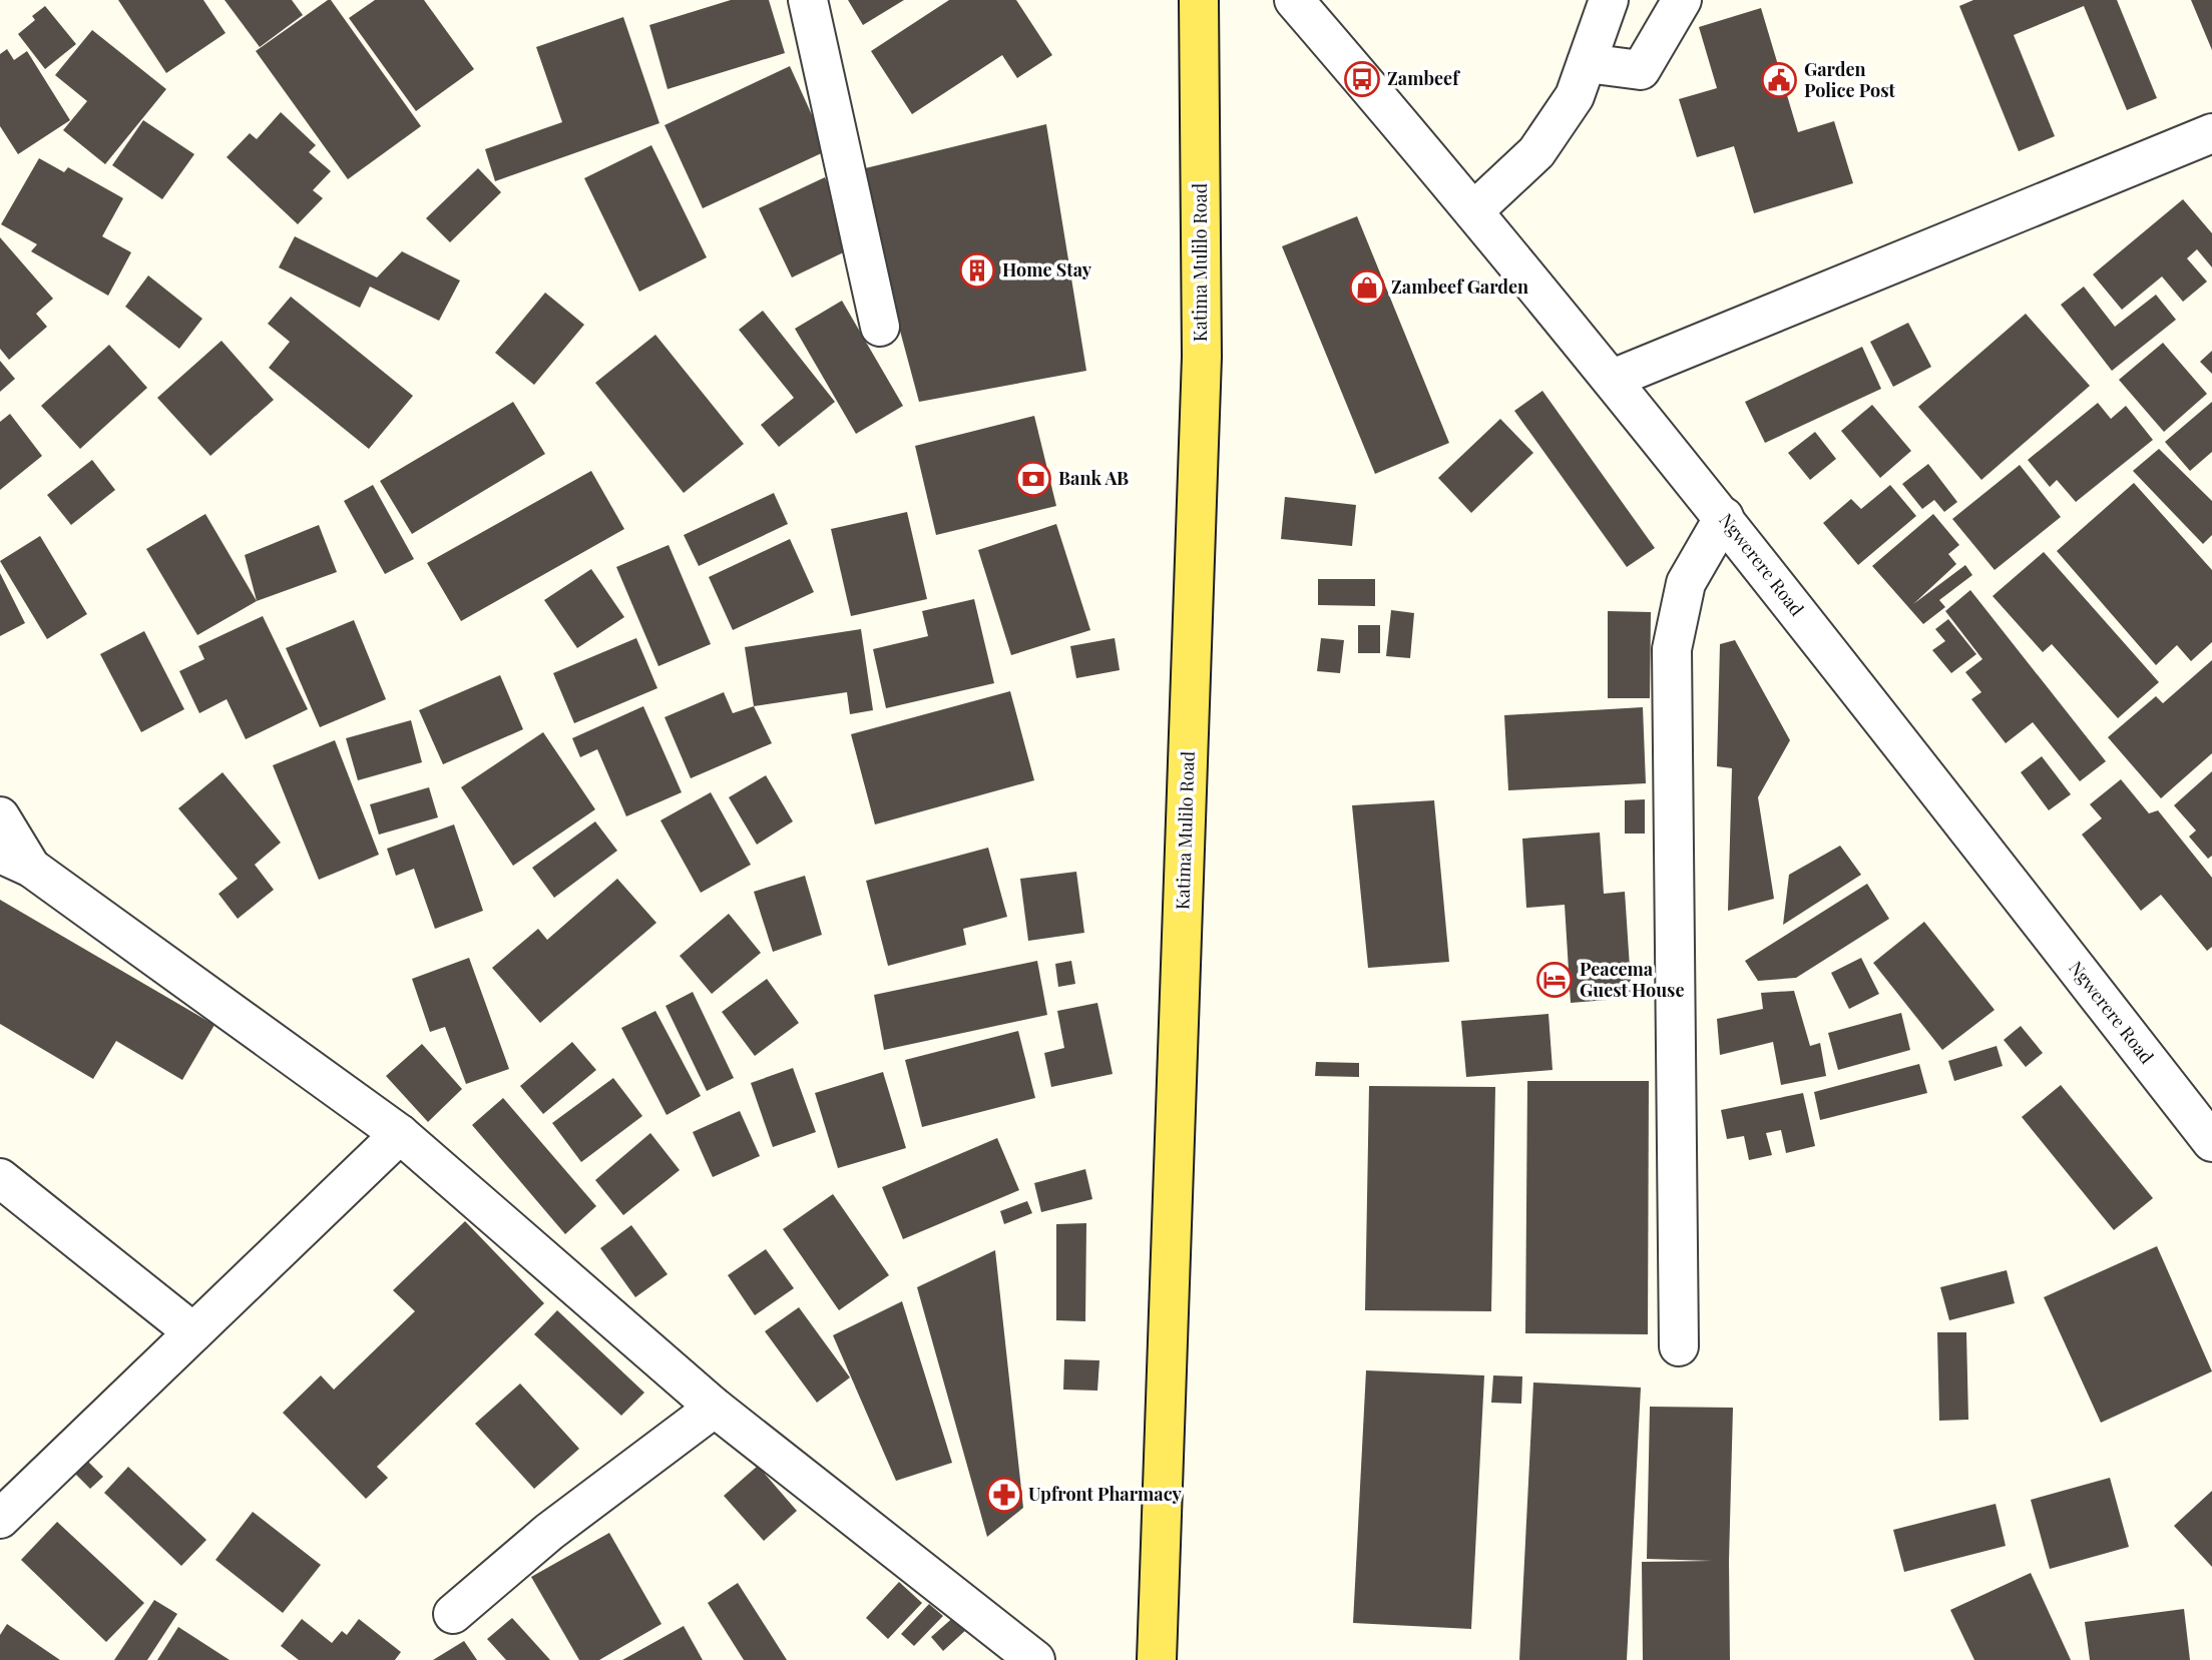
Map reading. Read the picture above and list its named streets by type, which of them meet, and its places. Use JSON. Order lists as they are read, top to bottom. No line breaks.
{"streets":{"main road":["Katima Mulilo Road"],"street":["Ngwerere Road"]},"places":{"bus stop":["Zambeef"],"public building":["Garden Police Post"],"building":["Home Stay"],"shop":["Zambeef Garden"],"bank":["Bank AB"],"hotel":["Peacema Guest House"],"pharmacy":["Upfront Pharmacy"]}}
